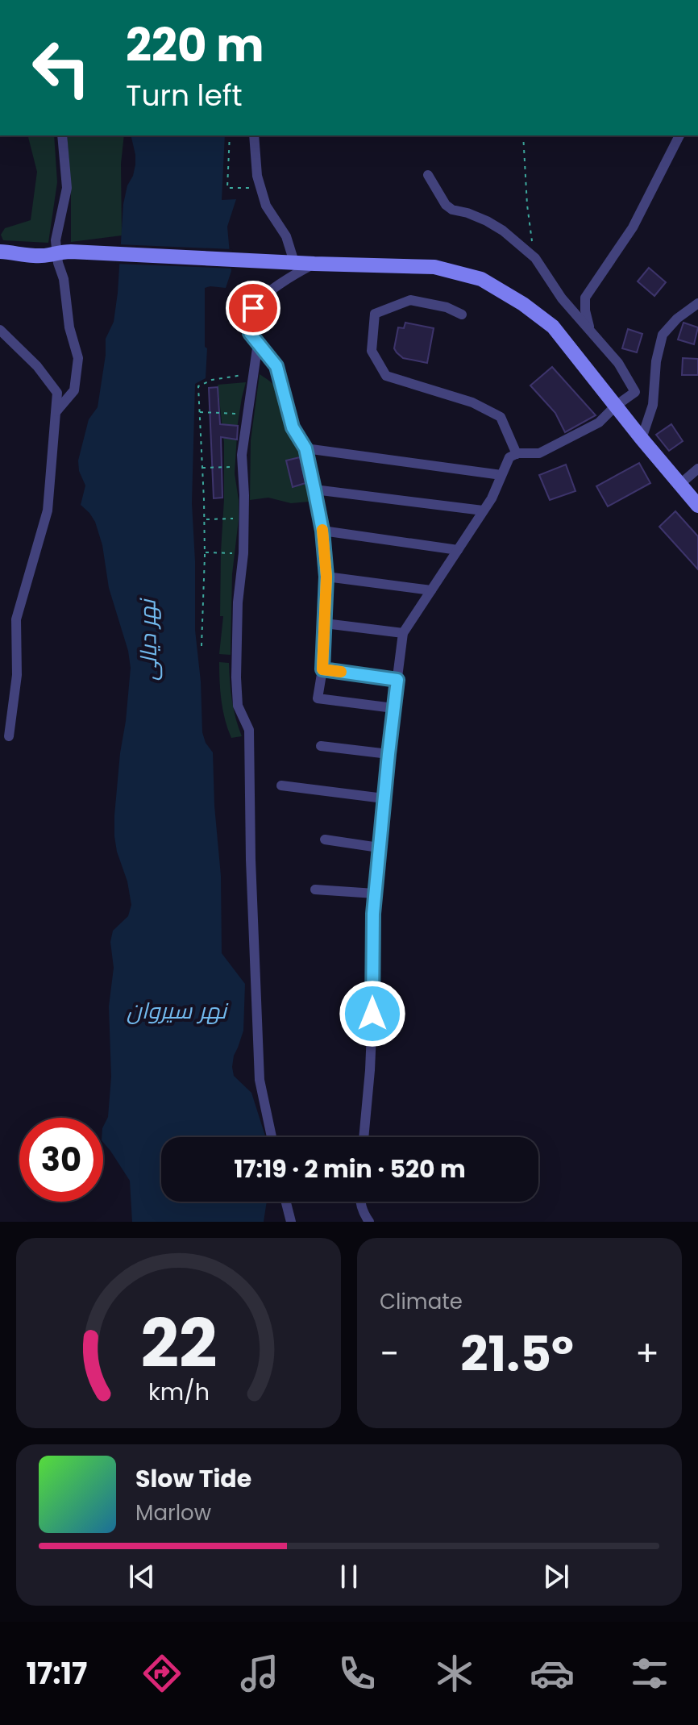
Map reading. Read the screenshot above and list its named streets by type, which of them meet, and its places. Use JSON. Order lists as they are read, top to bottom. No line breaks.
{"water":["نهر ديالى","نهر سیروان"],"page":{"turn":["220 m","Turn left"],"limit":"30","trip":"17:19 · 2 min · 520 m","tile":"Climate","heat":["−","21.5°","+"],"song":["Slow Tide","Marlow"],"tabs":"17:17","gauge":["22","km/h"]}}
